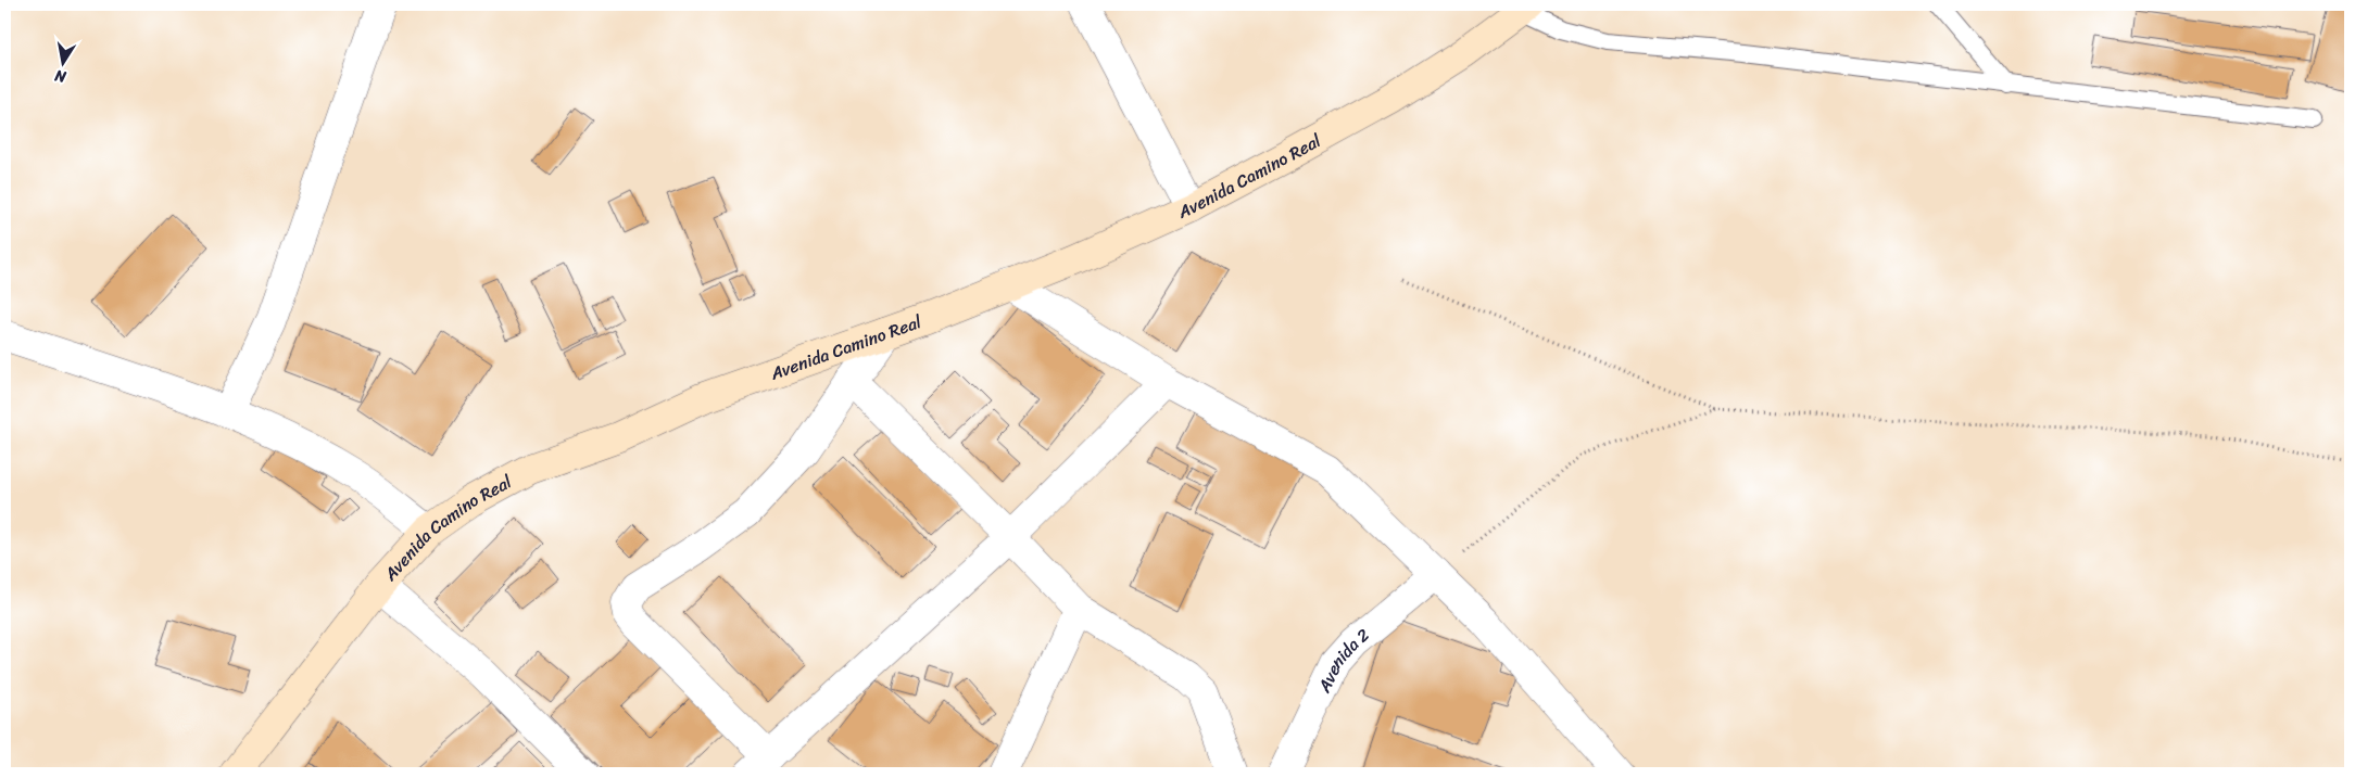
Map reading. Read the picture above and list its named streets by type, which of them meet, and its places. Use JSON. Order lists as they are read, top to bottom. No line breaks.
{"streets":{"street":["Avenida Camino Real","Avenida 2"]},"north":"bottom"}
